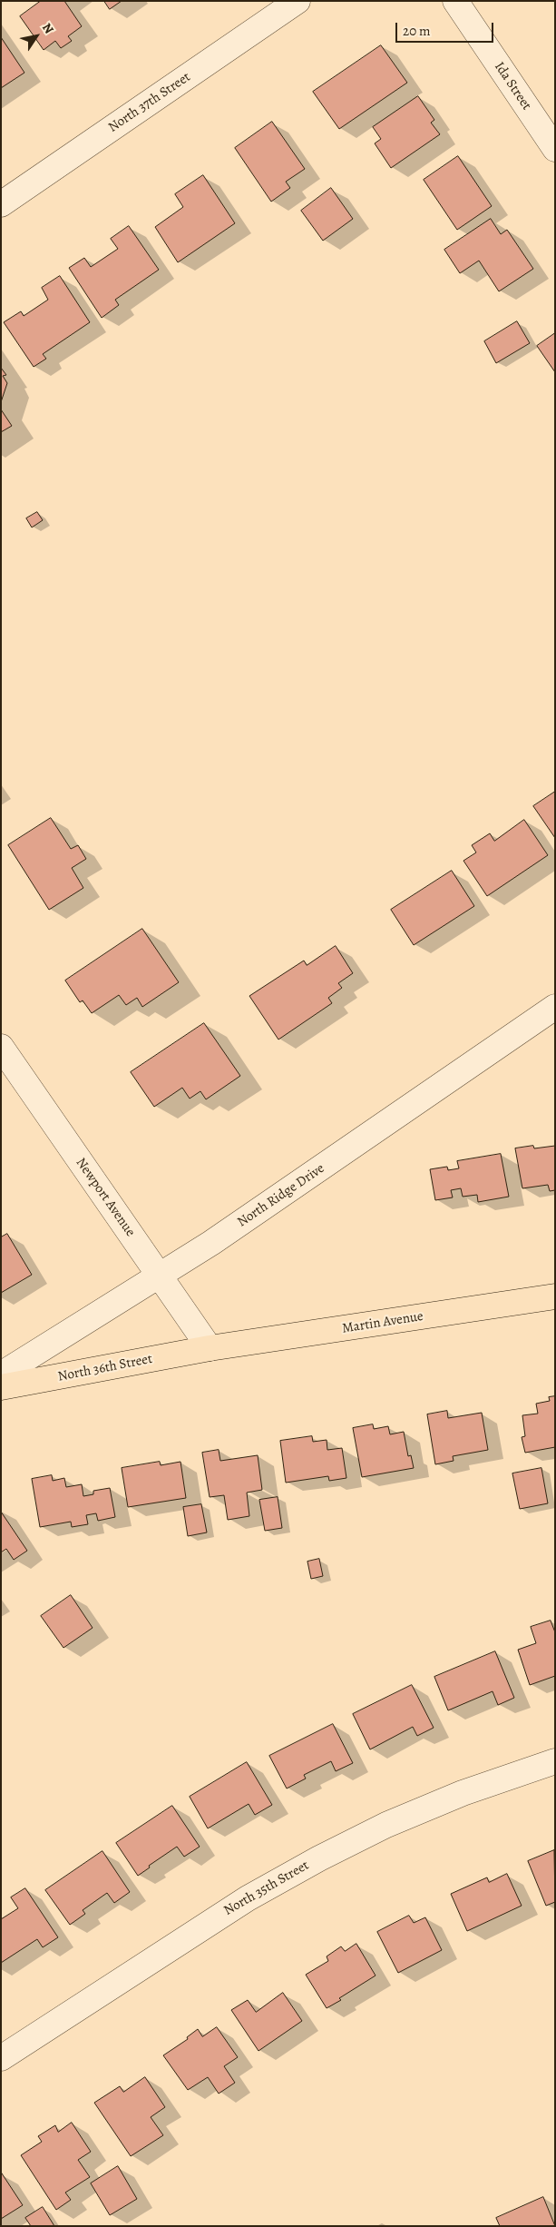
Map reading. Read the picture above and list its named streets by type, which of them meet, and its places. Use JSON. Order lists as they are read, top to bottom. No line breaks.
{"streets":{"main road":["Martin Avenue","North 36th Street"],"street":["Ida Street","North 37th Street","North Ridge Drive","Newport Avenue","North 35th Street"]},"crossings":[["North Ridge Drive","Newport Avenue"],["Newport Avenue","Martin Avenue"],["Newport Avenue","North 36th Street"],["Martin Avenue","North 36th Street"]],"scale_bar":"20 m","north":"top right"}
